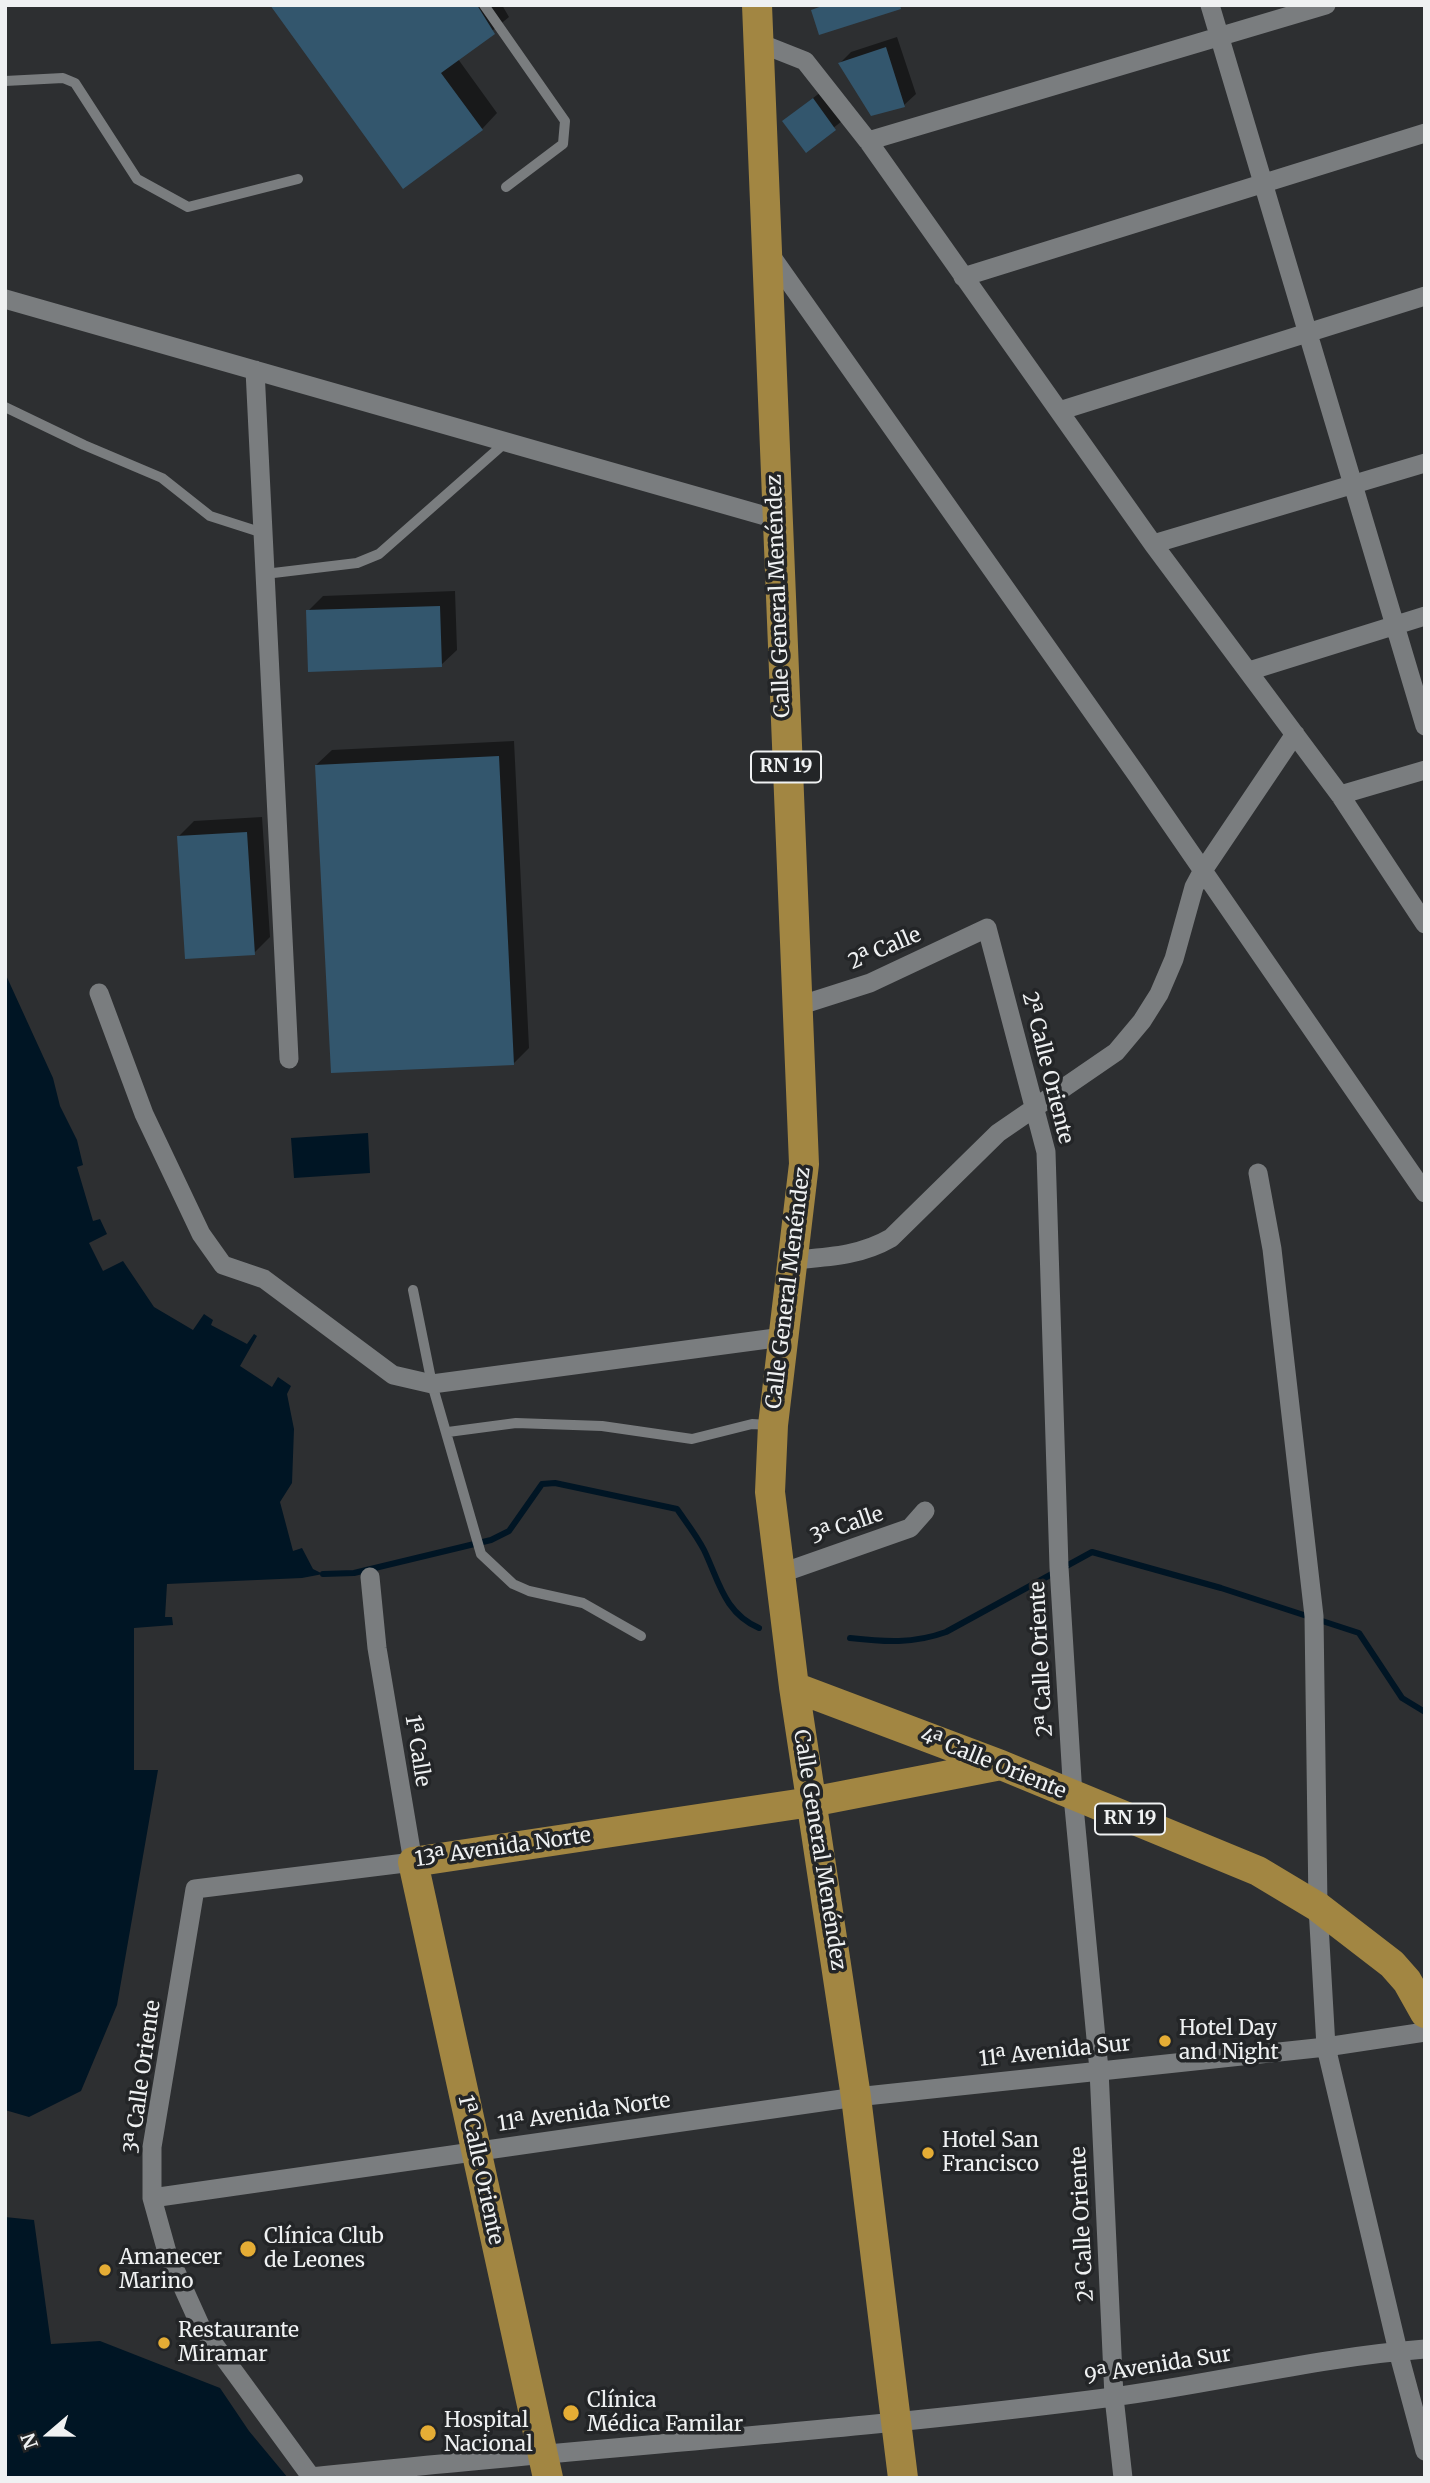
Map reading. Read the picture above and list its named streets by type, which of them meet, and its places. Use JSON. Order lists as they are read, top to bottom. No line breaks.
{"streets":{"main road":["Calle General Menéndez","RN 19","4ª Calle Oriente","13ª Avenida Norte","1ª Calle Oriente"],"street":["2ª Calle","2ª Calle Oriente","3ª Calle","1ª Calle","11ª Avenida Sur","3ª Calle Oriente","11ª Avenida Norte","9ª Avenida Sur"]},"crossings":[["Calle General Menéndez","2ª Calle"],["Calle General Menéndez","3ª Calle"],["Calle General Menéndez","4ª Calle Oriente"],["Calle General Menéndez","13ª Avenida Norte"],["Calle General Menéndez","11ª Avenida Sur"],["Calle General Menéndez","11ª Avenida Norte"],["Calle General Menéndez","9ª Avenida Sur"],["2ª Calle","2ª Calle Oriente"],["2ª Calle Oriente","4ª Calle Oriente"],["2ª Calle Oriente","11ª Avenida Sur"],["2ª Calle Oriente","9ª Avenida Sur"],["1ª Calle","13ª Avenida Norte"],["1ª Calle","1ª Calle Oriente"],["4ª Calle Oriente","13ª Avenida Norte"],["13ª Avenida Norte","3ª Calle Oriente"],["13ª Avenida Norte","1ª Calle Oriente"],["11ª Avenida Sur","11ª Avenida Norte"],["3ª Calle Oriente","11ª Avenida Norte"],["3ª Calle Oriente","9ª Avenida Sur"],["11ª Avenida Norte","1ª Calle Oriente"],["1ª Calle Oriente","9ª Avenida Sur"]],"places":["Hotel Day and Night","Hotel San Francisco","Clínica Club de Leones","Amanecer Marino","Restaurante Miramar","Clínica Médica Familar","Hospital Nacional"],"north":"left"}
